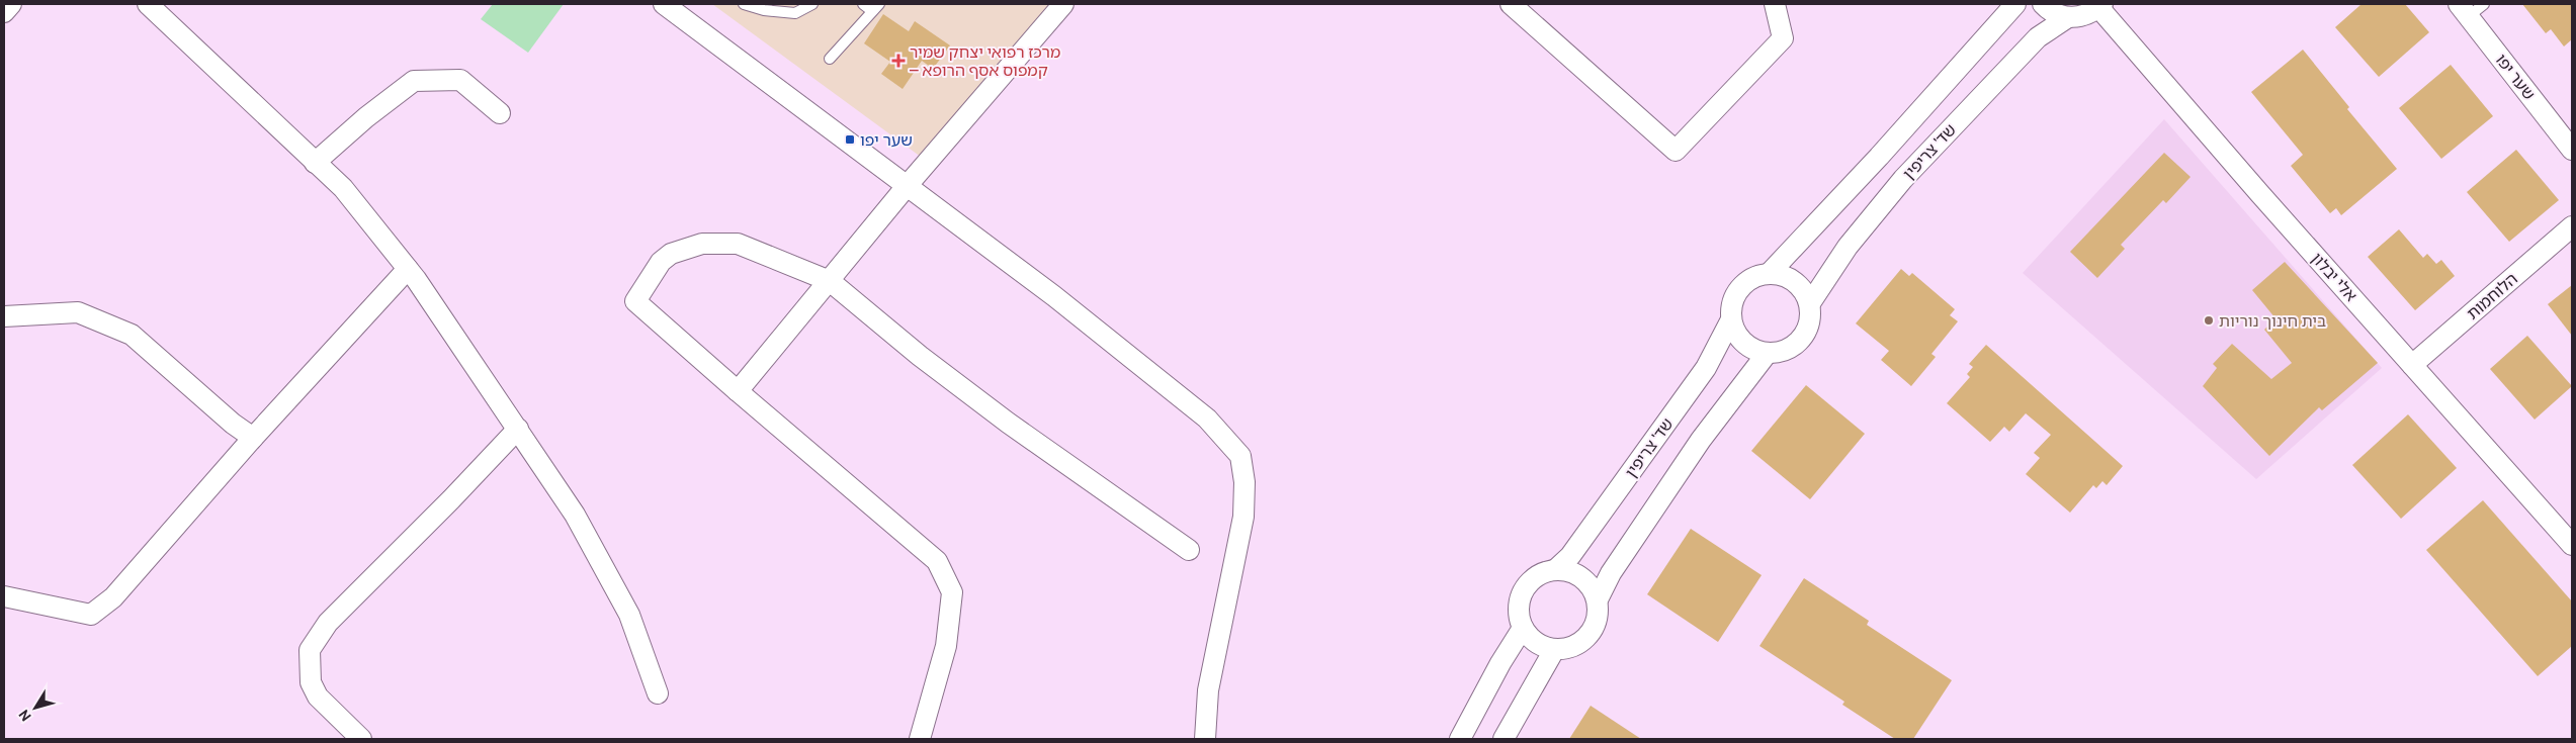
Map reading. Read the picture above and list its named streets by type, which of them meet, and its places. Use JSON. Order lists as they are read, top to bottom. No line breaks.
{"streets":{"street":["שער יפו","שד' צריפין","אלי יבלון","הלוחמות"]},"crossings":[["שד' צריפין","אלי יבלון"],["אלי יבלון","הלוחמות"]],"places":{"health":["מרכז רפואי יצחק שמיר – קמפוס אסף הרופא"],"transit":["שער יפו"],"other":["בית חינוך נוריות"]},"north":"bottom left"}
